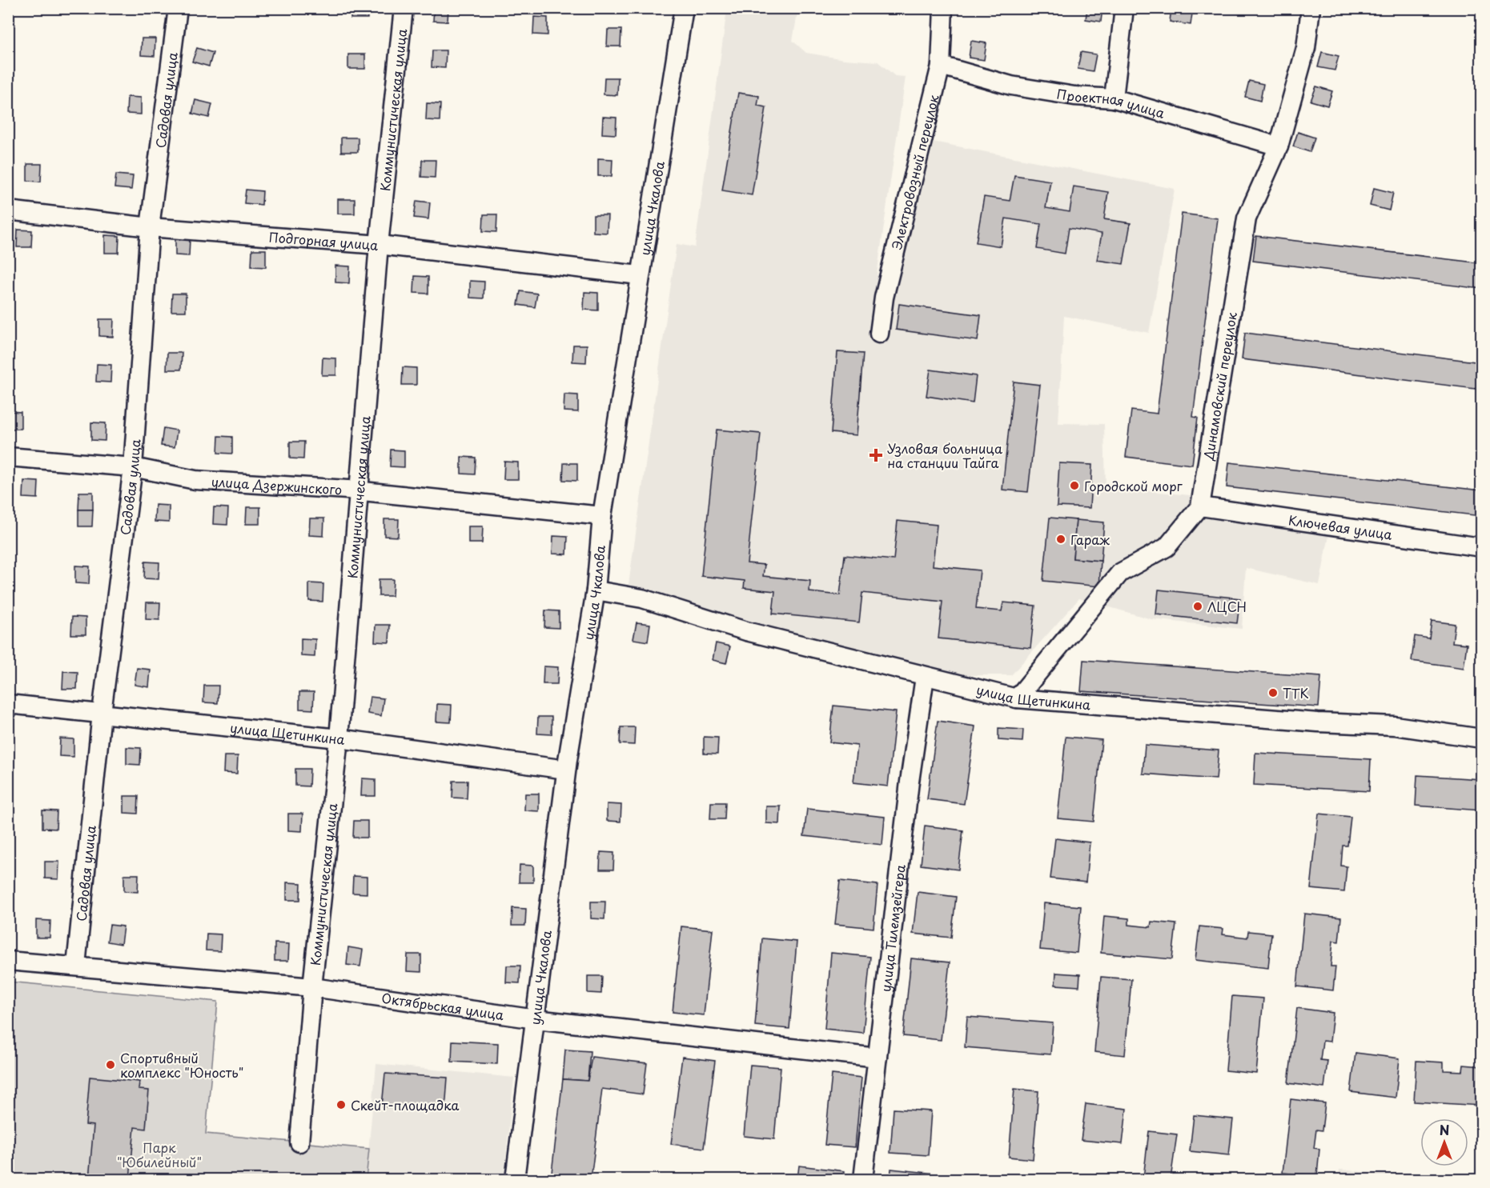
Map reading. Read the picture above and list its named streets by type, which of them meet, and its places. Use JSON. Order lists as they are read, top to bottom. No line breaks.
{"streets":{"street":["Садовая улица","Проектная улица","Коммунистическая улица","Электровозный переулок","улица Чкалова","Подгорная улица","Динамовский переулок","улица Дзержинского","Ключевая улица","улица Щетинкина","улица Тилемзейгера","Октябрьская улица"]},"crossings":[["Садовая улица","Подгорная улица"],["Садовая улица","улица Дзержинского"],["Садовая улица","улица Щетинкина"],["Садовая улица","Октябрьская улица"],["Проектная улица","Электровозный переулок"],["Проектная улица","Динамовский переулок"],["Коммунистическая улица","Подгорная улица"],["Коммунистическая улица","улица Дзержинского"],["Коммунистическая улица","улица Щетинкина"],["Коммунистическая улица","Октябрьская улица"],["улица Чкалова","Подгорная улица"],["улица Чкалова","улица Дзержинского"],["улица Чкалова","улица Щетинкина"],["улица Чкалова","Октябрьская улица"],["Динамовский переулок","Ключевая улица"],["улица Щетинкина","улица Тилемзейгера"],["улица Тилемзейгера","Октябрьская улица"]],"parks":["Парк \"Юбилейный\""],"places":{"health":["Узловая больница на станции Тайга"],"other":["Городской морг","Гараж","ЛЦСН","ТТК","Спортивный комплекс \"Юность\"","Скейт-площадка"]},"north":"top"}
